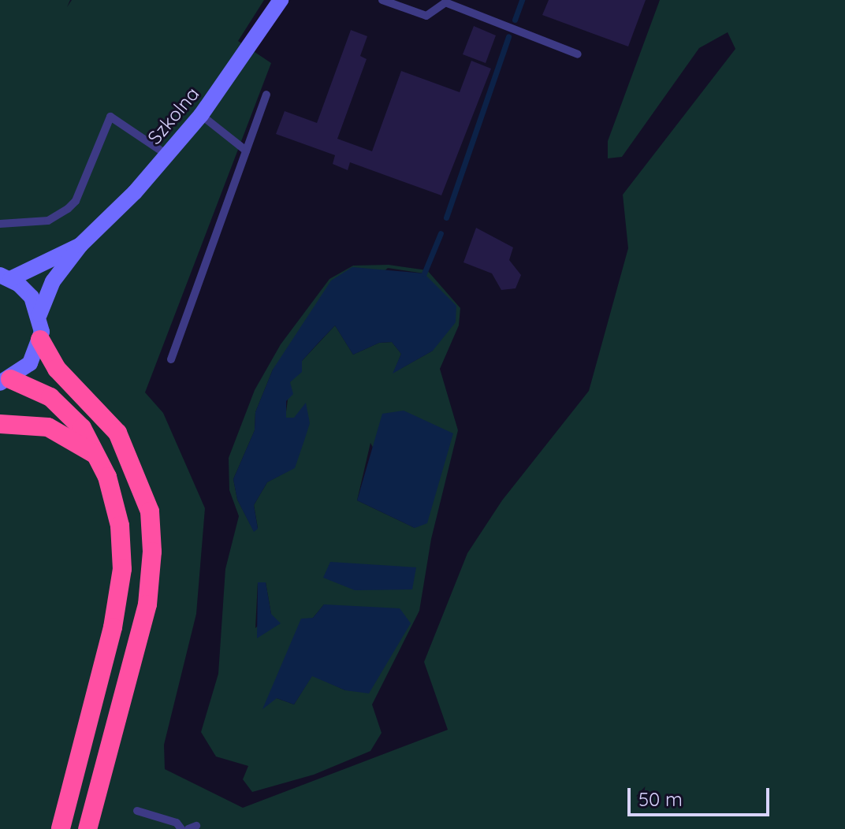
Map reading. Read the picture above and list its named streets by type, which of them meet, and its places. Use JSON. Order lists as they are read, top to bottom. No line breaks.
{"streets":{"street":["Szkolna"]},"scale_bar":"50 m"}
